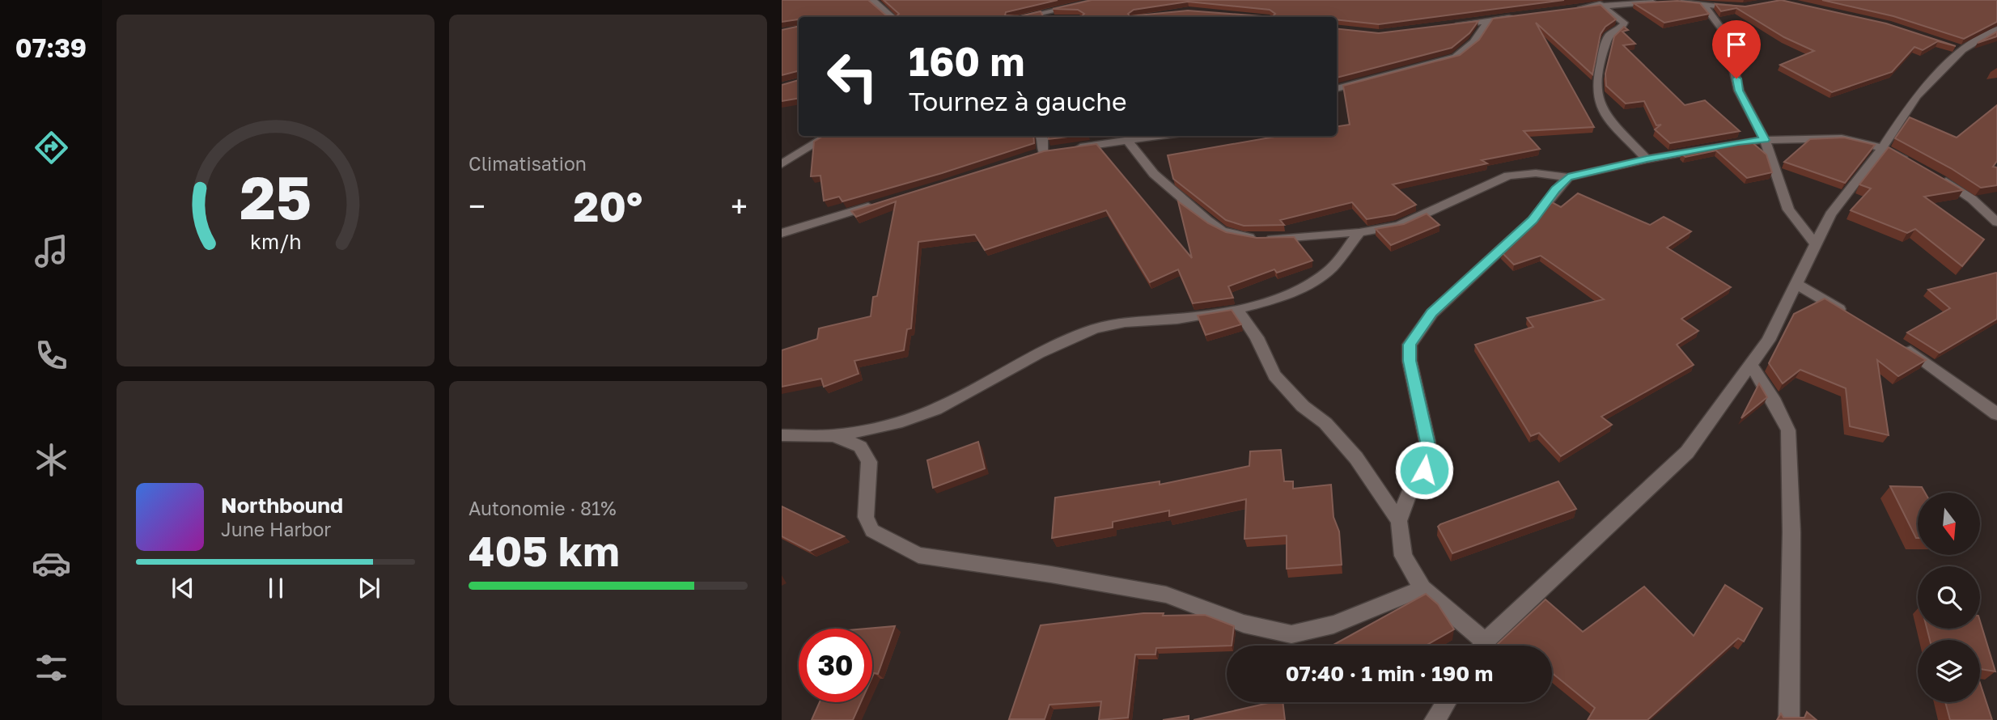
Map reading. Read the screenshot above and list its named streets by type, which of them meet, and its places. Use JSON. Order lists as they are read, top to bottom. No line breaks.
{"north":"bottom","page":{"tabs":"07:39","tile":["Climatisation",["Autonomie · 81%","405 km"]],"turn":["160 m","Tournez à gauche"],"heat":["−","20°","+"],"song":["Northbound","June Harbor"],"limit":"30","trip":"07:40 · 1 min · 190 m","gauge":["25","km/h"]}}
